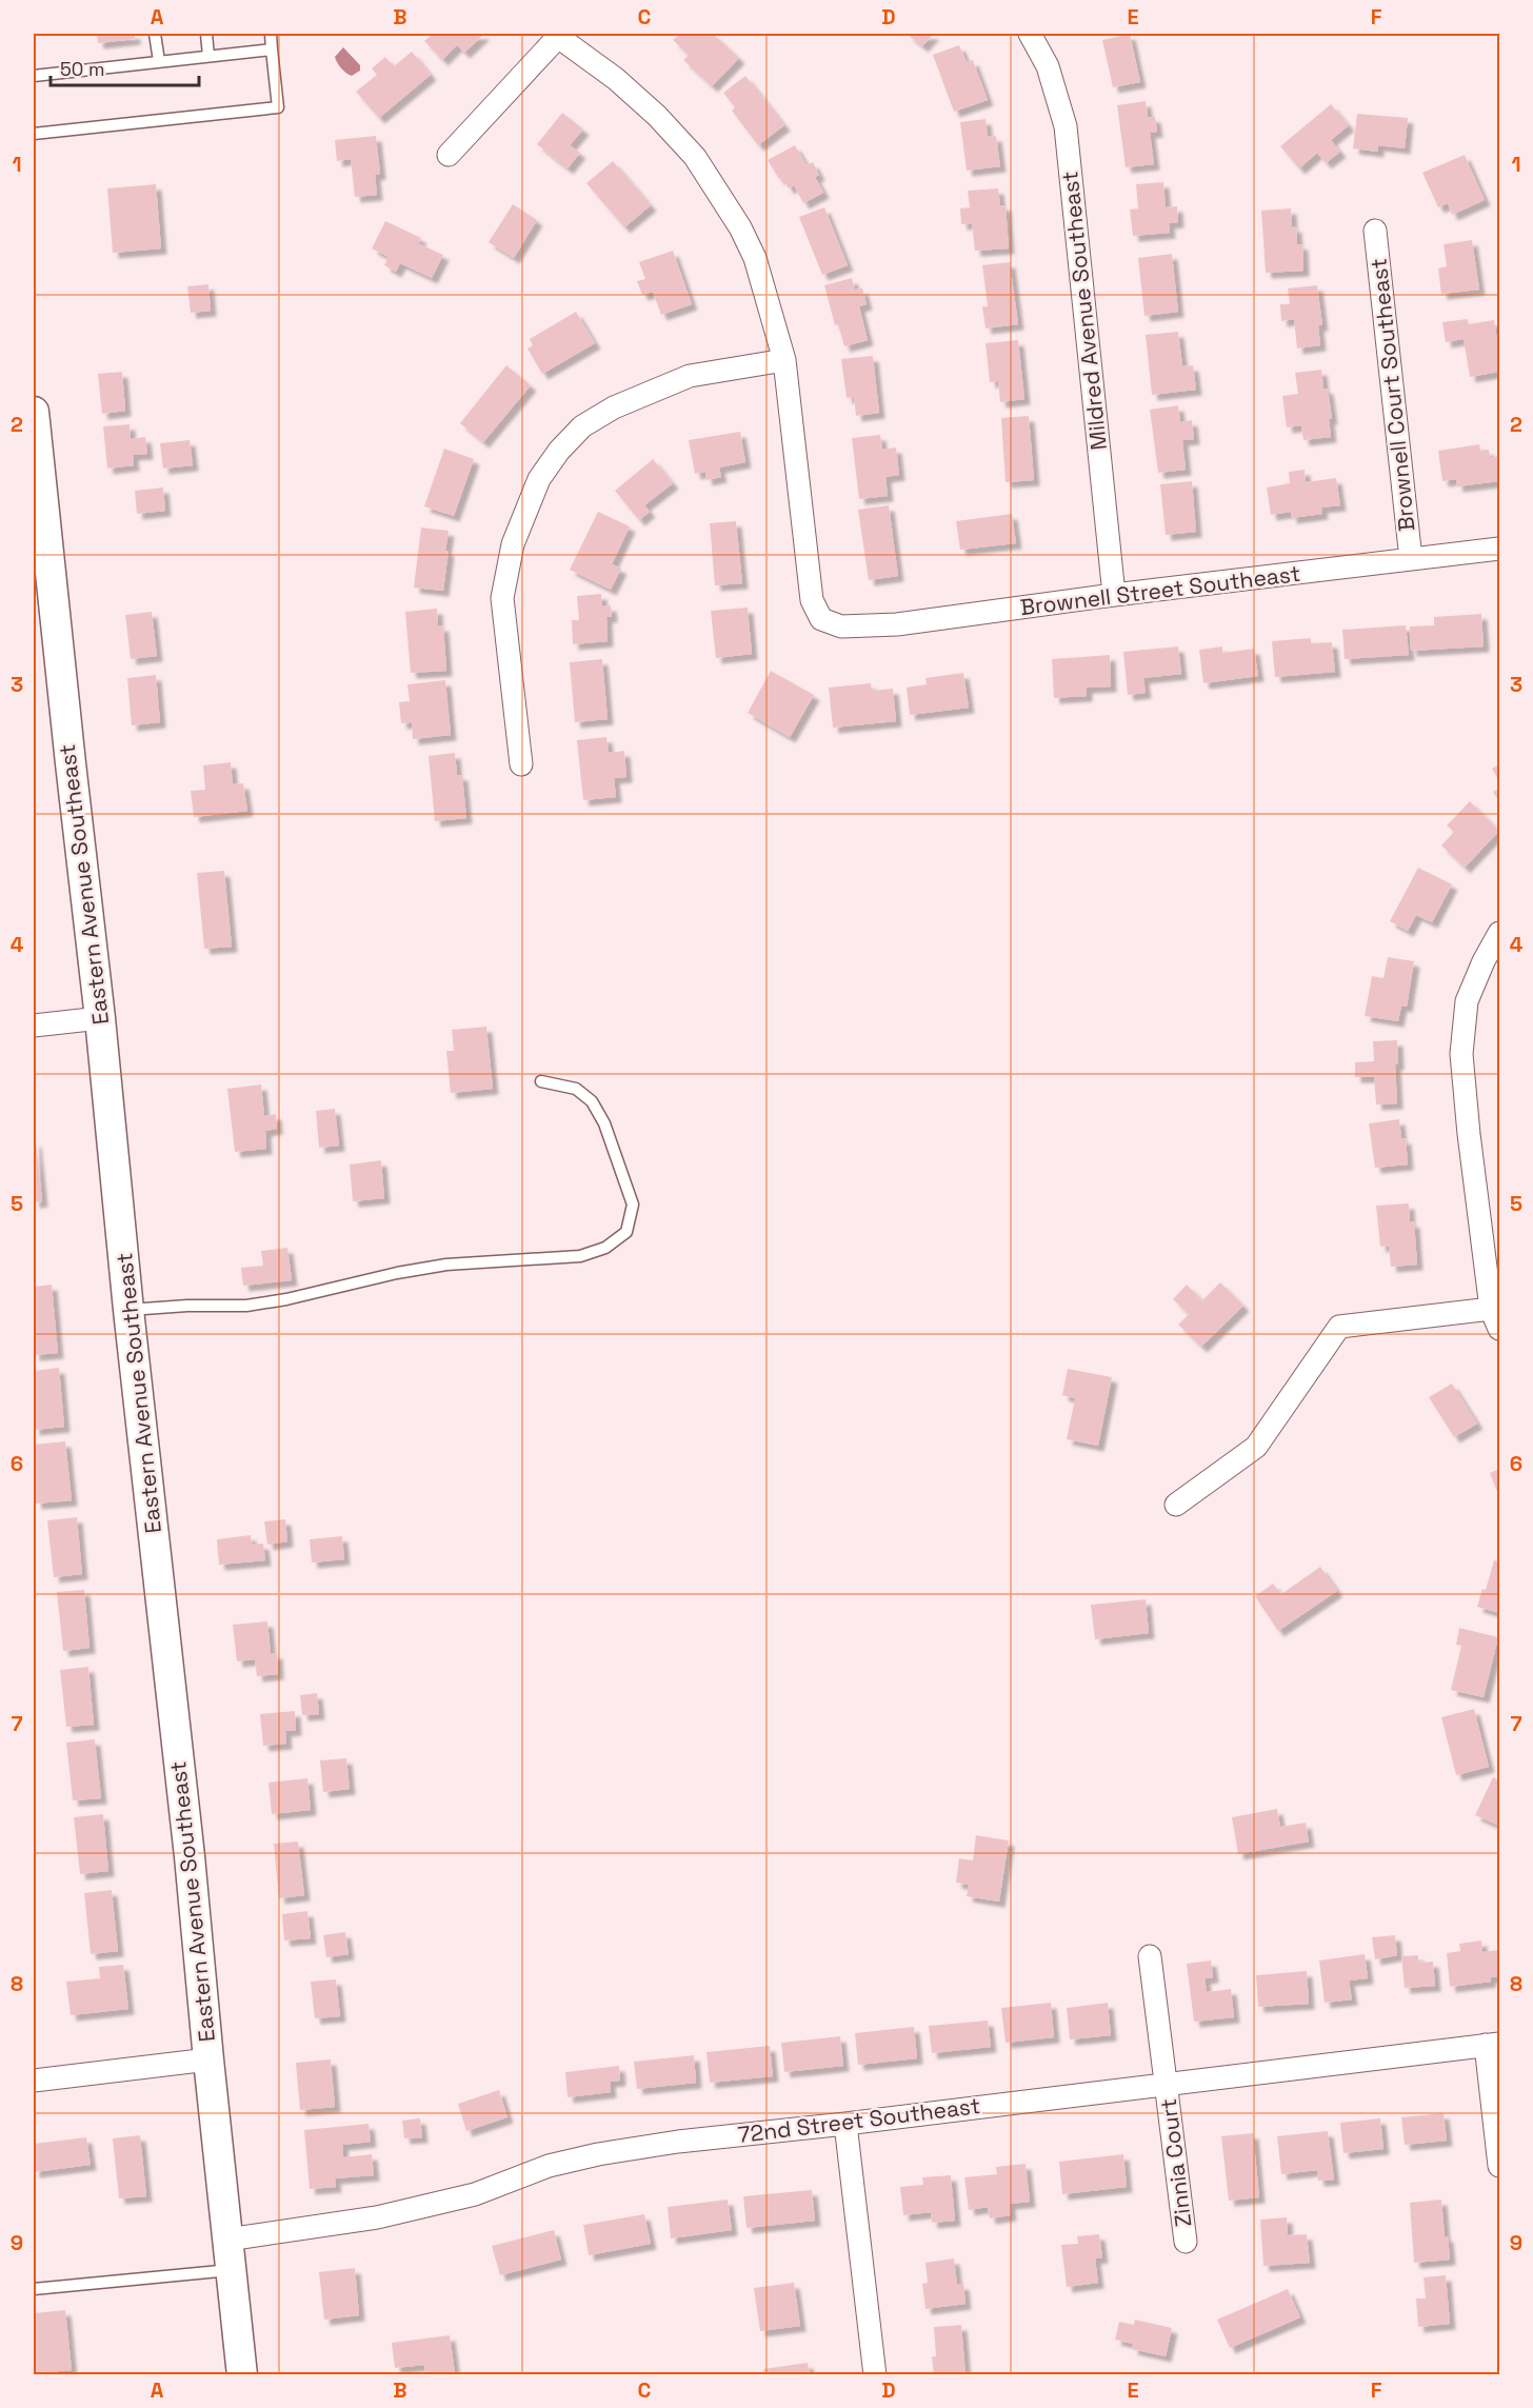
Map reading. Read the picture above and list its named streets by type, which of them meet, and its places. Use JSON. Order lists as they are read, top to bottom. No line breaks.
{"streets":{"street":["Mildred Avenue Southeast","Brownell Court Southeast","Brownell Street Southeast","Eastern Avenue Southeast","72nd Street Southeast","Zinnia Court"]},"crossings":[["Mildred Avenue Southeast","Brownell Street Southeast"],["Brownell Court Southeast","Brownell Street Southeast"],["Eastern Avenue Southeast","72nd Street Southeast"],["72nd Street Southeast","Zinnia Court"]],"scale_bar":"50 m","grid":{"columns":["A","B","C","D","E","F"],"rows":["1","2","3","4","5","6","7","8","9"]}}
